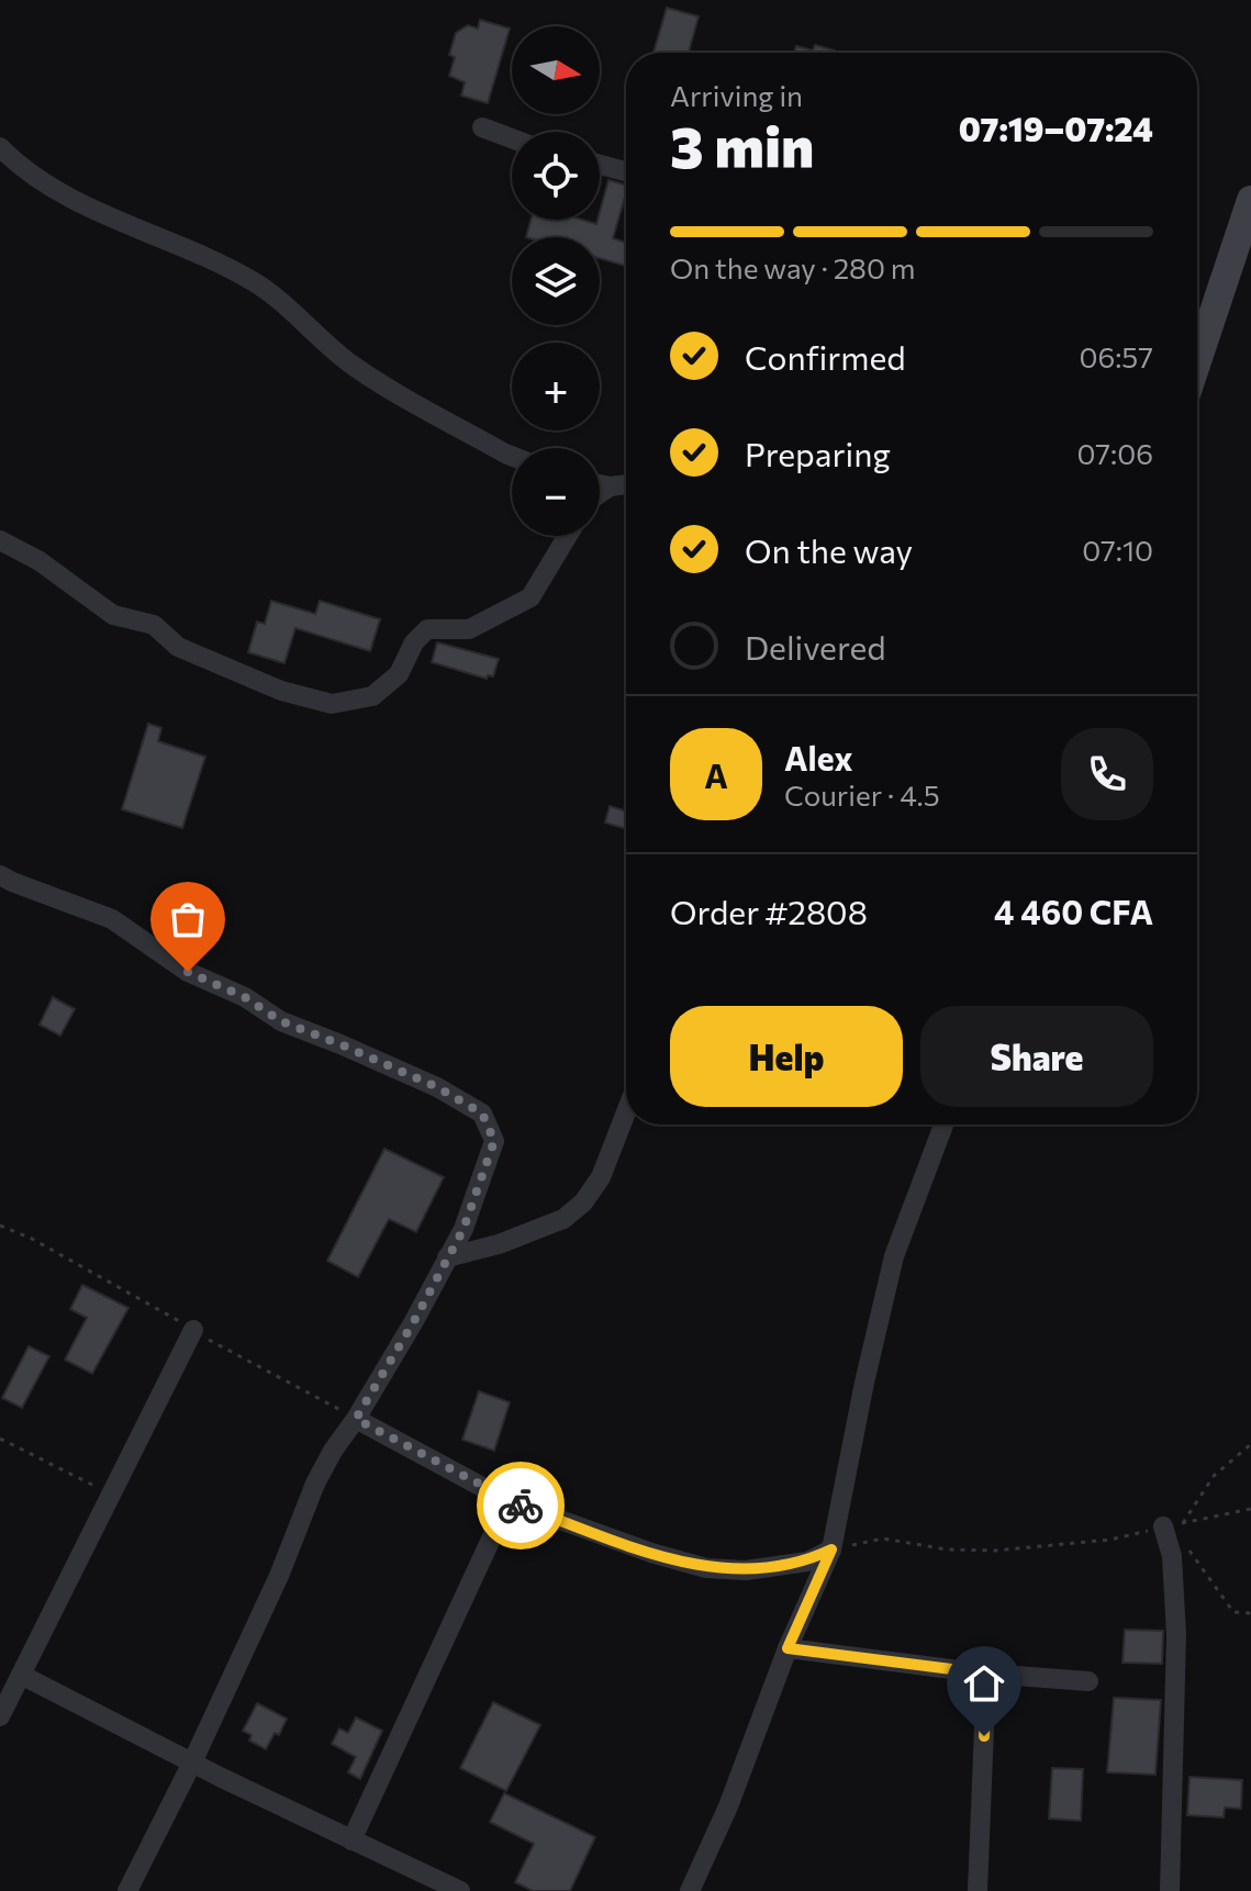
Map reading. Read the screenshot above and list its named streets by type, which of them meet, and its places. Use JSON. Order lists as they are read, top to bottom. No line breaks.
{"north":"right","page":{"map_buttons":["+","−"],"heading":["3 min","Arriving in","07:19–07:24"],"panel":["Alex","Courier · 4.5","Order #2808","4 460 CFA"],"bar":"On the way · 280 m","list":[["Confirmed","06:57"],["Preparing","07:06"],["On the way","07:10"],"Delivered"],"round":"A","buttons":["Help","Share"]}}
